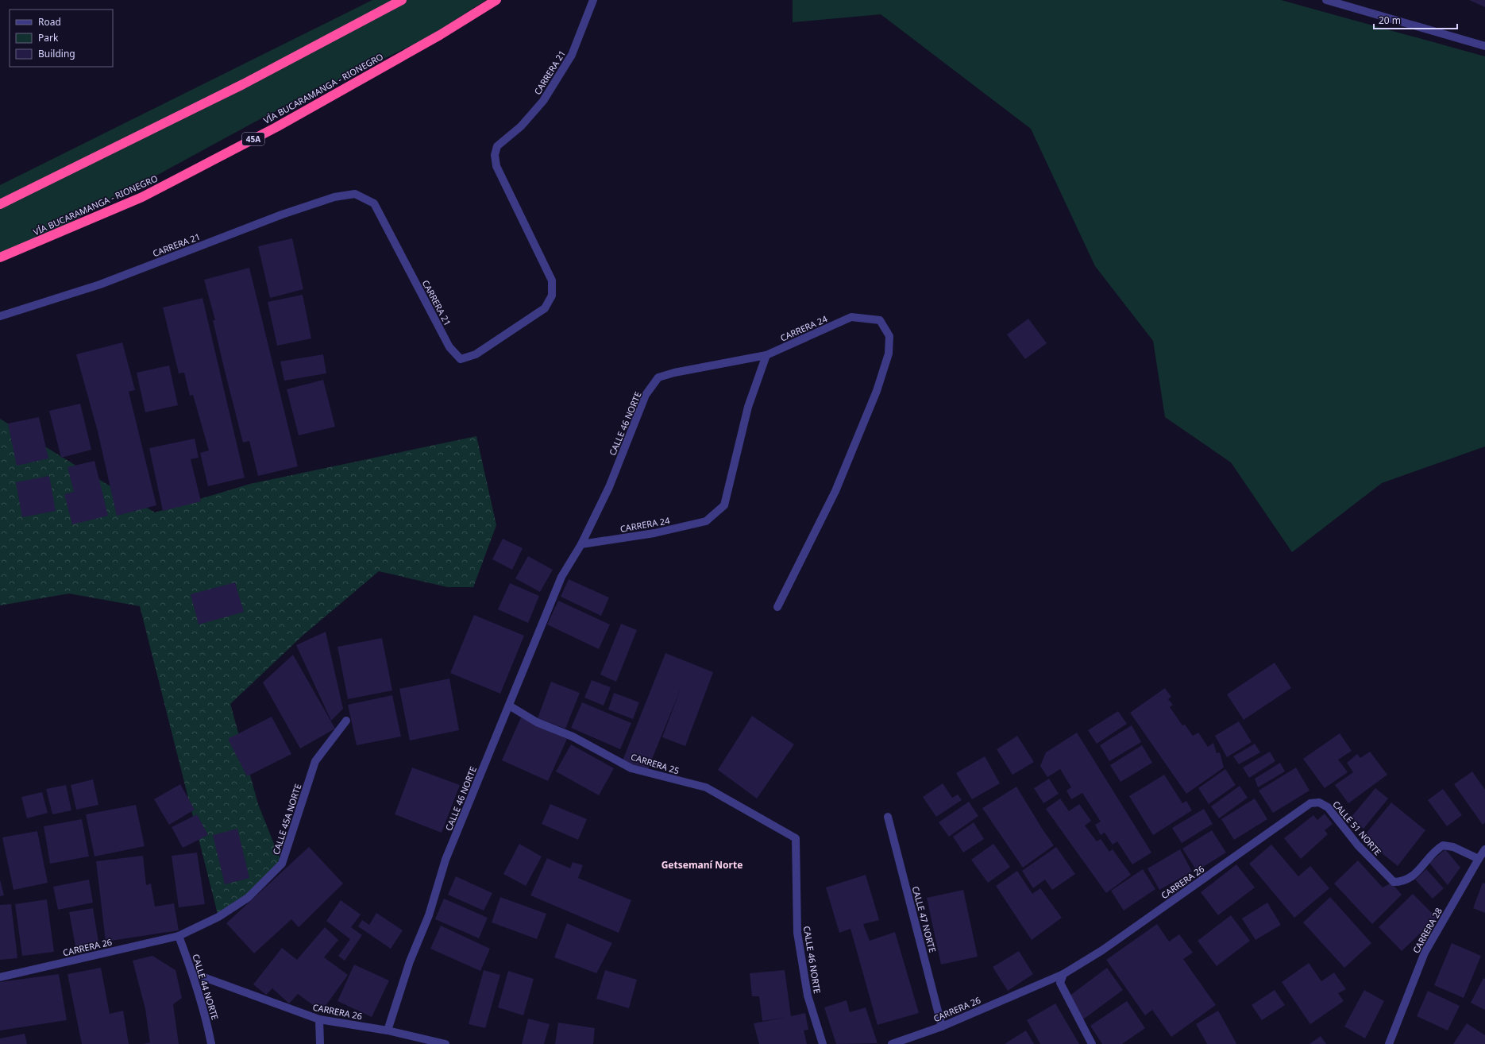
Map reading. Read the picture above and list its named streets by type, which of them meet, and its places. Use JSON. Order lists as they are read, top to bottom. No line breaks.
{"streets":{"highway":["VÍA BUCARAMANGA - RIONEGRO","45A"],"street":["CARRERA 21","CARRERA 24","CALLE 46 NORTE","CARRERA 25","CALLE 45A NORTE","CALLE 51 NORTE","CARRERA 26","CALLE 47 NORTE","CARRERA 28","CALLE 44 NORTE"]},"crossings":[["CARRERA 24","CALLE 46 NORTE"],["CALLE 46 NORTE","CARRERA 25"],["CALLE 46 NORTE","CARRERA 26"],["CALLE 45A NORTE","CARRERA 26"],["CALLE 45A NORTE","CALLE 44 NORTE"],["CALLE 51 NORTE","CARRERA 26"],["CALLE 51 NORTE","CARRERA 28"],["CARRERA 26","CALLE 47 NORTE"],["CARRERA 26","CALLE 44 NORTE"]],"districts":["Getsemaní Norte"],"legend":["Road","Park","Building"],"scale_bar":"20 m"}
